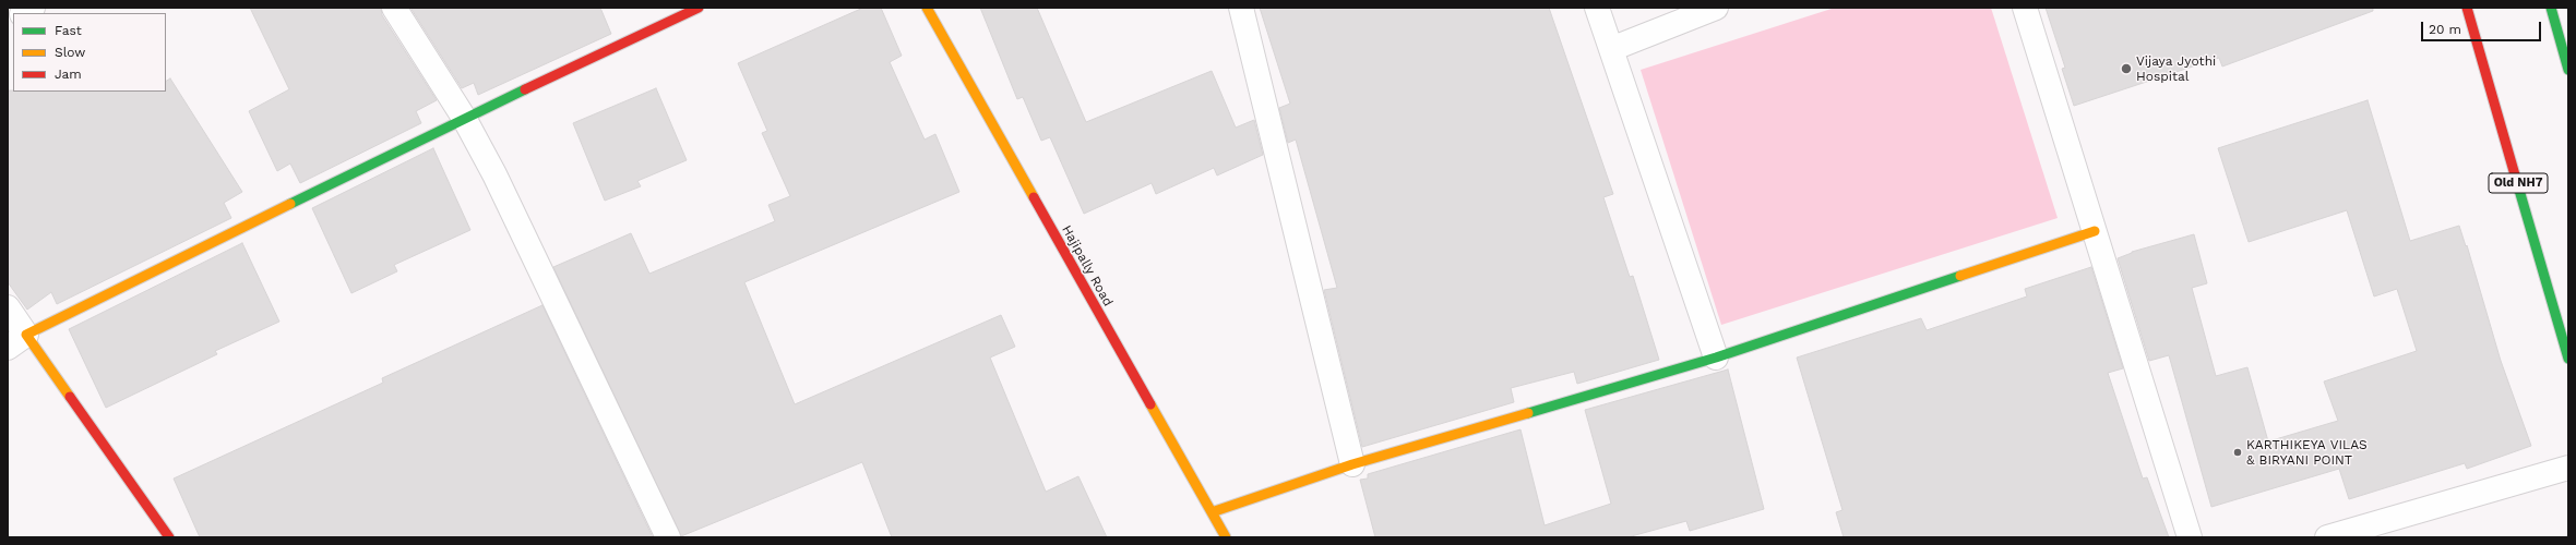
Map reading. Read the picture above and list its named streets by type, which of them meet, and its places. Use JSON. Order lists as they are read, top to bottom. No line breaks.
{"streets":{"street":["Old NH7","Hajipally Road"]},"places":["Vijaya Jyothi Hospital","KARTHIKEYA VILAS & BIRYANI POINT"],"legend":["Fast","Slow","Jam"],"scale_bar":"20 m"}
